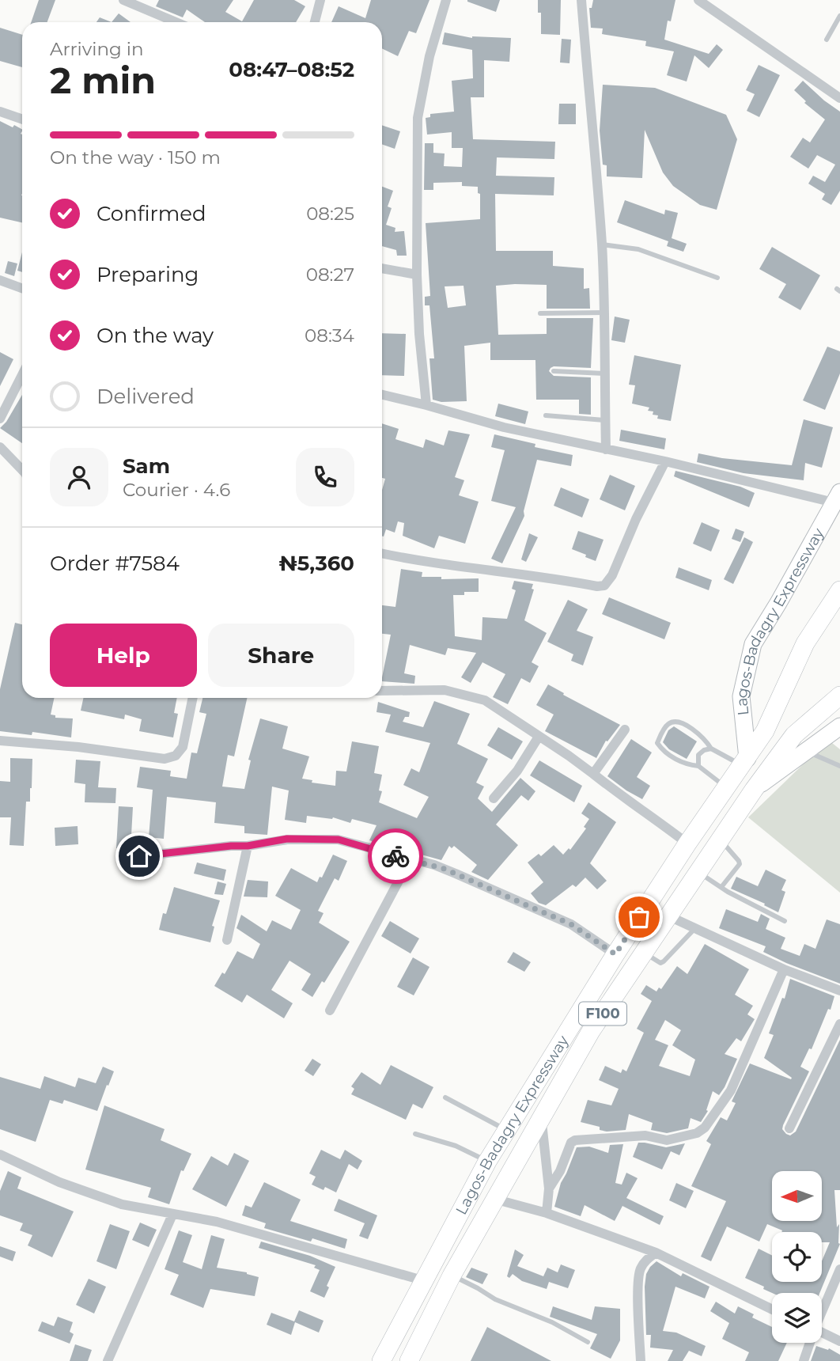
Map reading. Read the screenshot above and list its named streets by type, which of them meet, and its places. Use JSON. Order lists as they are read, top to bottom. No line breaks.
{"streets":{"highway":["Lagos-Badagry Expressway","F100"]},"north":"left","page":{"heading":["2 min","Arriving in","08:47–08:52"],"panel":["Sam","Courier · 4.6","Order #7584","₦5,360"],"bar":"On the way · 150 m","list":[["Confirmed","08:25"],["Preparing","08:27"],["On the way","08:34"],"Delivered"],"buttons":["Help","Share"]}}
